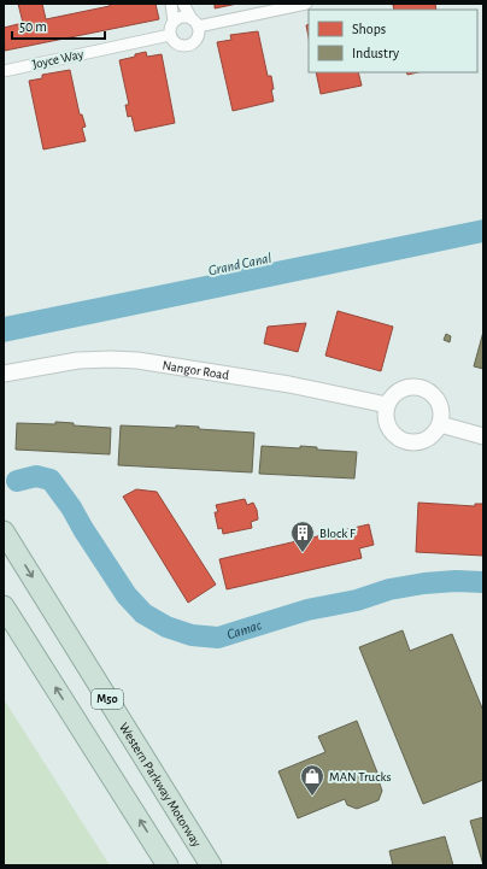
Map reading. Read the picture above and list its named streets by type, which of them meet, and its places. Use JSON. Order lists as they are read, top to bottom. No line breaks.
{"streets":{"highway":["M50","Western Parkway Motorway"],"main road":["Nangor Road"],"street":["Joyce Way"]},"water":["Grand Canal","Camac"],"places":{"building":["Block F"],"shop":["MAN Trucks"]},"legend":["Shops","Industry"],"scale_bar":"50 m"}
